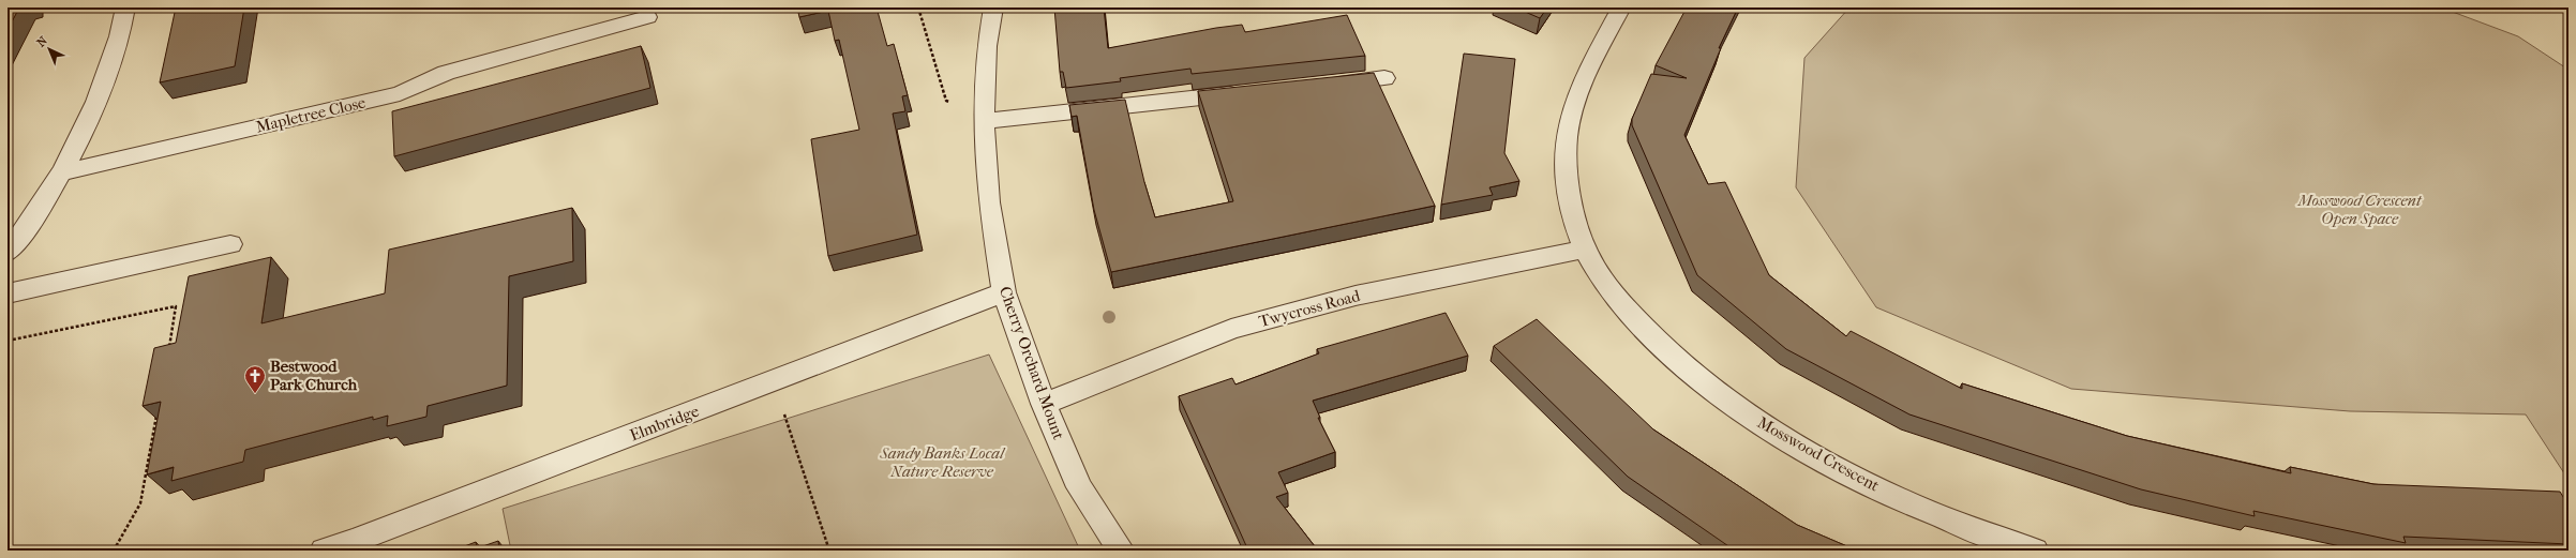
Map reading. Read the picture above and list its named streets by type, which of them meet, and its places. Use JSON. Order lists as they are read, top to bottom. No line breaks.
{"streets":{"street":["Mapletree Close","Twycross Road","Cherry Orchard Mount","Elmbridge","Mosswood Crescent"]},"crossings":[["Twycross Road","Cherry Orchard Mount"],["Twycross Road","Mosswood Crescent"],["Cherry Orchard Mount","Elmbridge"]],"parks":["Mosswood Crescent Open Space","Sandy Banks Local Nature Reserve"],"places":{"church":["Bestwood Park Church"]},"north":"top left"}
